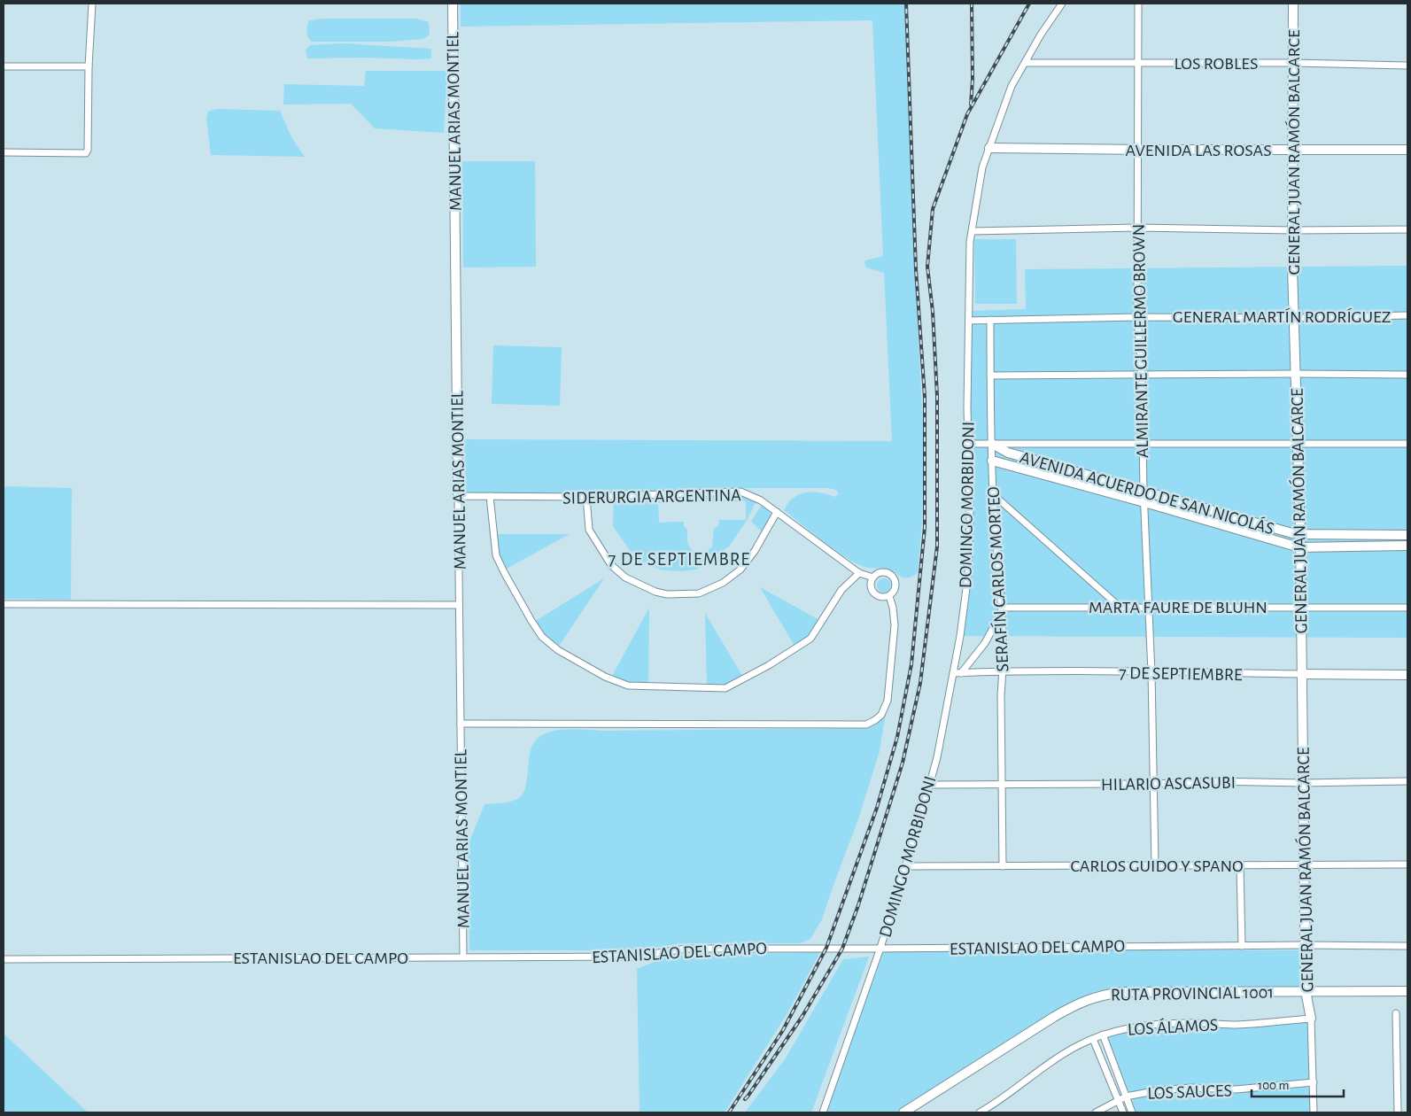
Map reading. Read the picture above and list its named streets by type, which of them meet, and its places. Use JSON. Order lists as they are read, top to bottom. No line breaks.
{"streets":{"street":["LOS ROBLES","MANUEL ARIAS MONTIEL","AVENIDA LAS ROSAS","GENERAL JUAN RAMÓN BALCARCE","GENERAL MARTÍN RODRÍGUEZ","ALMIRANTE GUILLERMO BROWN","AVENIDA ACUERDO DE SAN NICOLÁS","SIDERURGIA ARGENTINA","DOMINGO MORBIDONI","SERAFÍN CARLOS MORTEO","MARTA FAURE DE BLUHN","7 DE SEPTIEMBRE","HILARIO ASCASUBI","CARLOS GUIDO Y SPANO","ESTANISLAO DEL CAMPO","RUTA PROVINCIAL 1001","LOS ÁLAMOS","LOS SAUCES"]},"crossings":[["LOS ROBLES","GENERAL JUAN RAMÓN BALCARCE"],["LOS ROBLES","ALMIRANTE GUILLERMO BROWN"],["LOS ROBLES","DOMINGO MORBIDONI"],["MANUEL ARIAS MONTIEL","SIDERURGIA ARGENTINA"],["MANUEL ARIAS MONTIEL","ESTANISLAO DEL CAMPO"],["AVENIDA LAS ROSAS","GENERAL JUAN RAMÓN BALCARCE"],["AVENIDA LAS ROSAS","ALMIRANTE GUILLERMO BROWN"],["AVENIDA LAS ROSAS","DOMINGO MORBIDONI"],["GENERAL JUAN RAMÓN BALCARCE","GENERAL MARTÍN RODRÍGUEZ"],["GENERAL JUAN RAMÓN BALCARCE","AVENIDA ACUERDO DE SAN NICOLÁS"],["GENERAL JUAN RAMÓN BALCARCE","MARTA FAURE DE BLUHN"],["GENERAL JUAN RAMÓN BALCARCE","7 DE SEPTIEMBRE"],["GENERAL JUAN RAMÓN BALCARCE","HILARIO ASCASUBI"],["GENERAL JUAN RAMÓN BALCARCE","CARLOS GUIDO Y SPANO"],["GENERAL JUAN RAMÓN BALCARCE","ESTANISLAO DEL CAMPO"],["GENERAL JUAN RAMÓN BALCARCE","RUTA PROVINCIAL 1001"],["GENERAL JUAN RAMÓN BALCARCE","LOS ÁLAMOS"],["GENERAL MARTÍN RODRÍGUEZ","ALMIRANTE GUILLERMO BROWN"],["GENERAL MARTÍN RODRÍGUEZ","DOMINGO MORBIDONI"],["GENERAL MARTÍN RODRÍGUEZ","SERAFÍN CARLOS MORTEO"],["ALMIRANTE GUILLERMO BROWN","AVENIDA ACUERDO DE SAN NICOLÁS"],["ALMIRANTE GUILLERMO BROWN","MARTA FAURE DE BLUHN"],["ALMIRANTE GUILLERMO BROWN","7 DE SEPTIEMBRE"],["ALMIRANTE GUILLERMO BROWN","HILARIO ASCASUBI"],["ALMIRANTE GUILLERMO BROWN","CARLOS GUIDO Y SPANO"],["AVENIDA ACUERDO DE SAN NICOLÁS","DOMINGO MORBIDONI"],["AVENIDA ACUERDO DE SAN NICOLÁS","SERAFÍN CARLOS MORTEO"],["DOMINGO MORBIDONI","7 DE SEPTIEMBRE"],["DOMINGO MORBIDONI","HILARIO ASCASUBI"],["DOMINGO MORBIDONI","CARLOS GUIDO Y SPANO"],["DOMINGO MORBIDONI","ESTANISLAO DEL CAMPO"],["SERAFÍN CARLOS MORTEO","MARTA FAURE DE BLUHN"],["SERAFÍN CARLOS MORTEO","7 DE SEPTIEMBRE"],["SERAFÍN CARLOS MORTEO","HILARIO ASCASUBI"],["SERAFÍN CARLOS MORTEO","CARLOS GUIDO Y SPANO"]],"districts":["7 DE SEPTIEMBRE"],"scale_bar":"100 m"}
